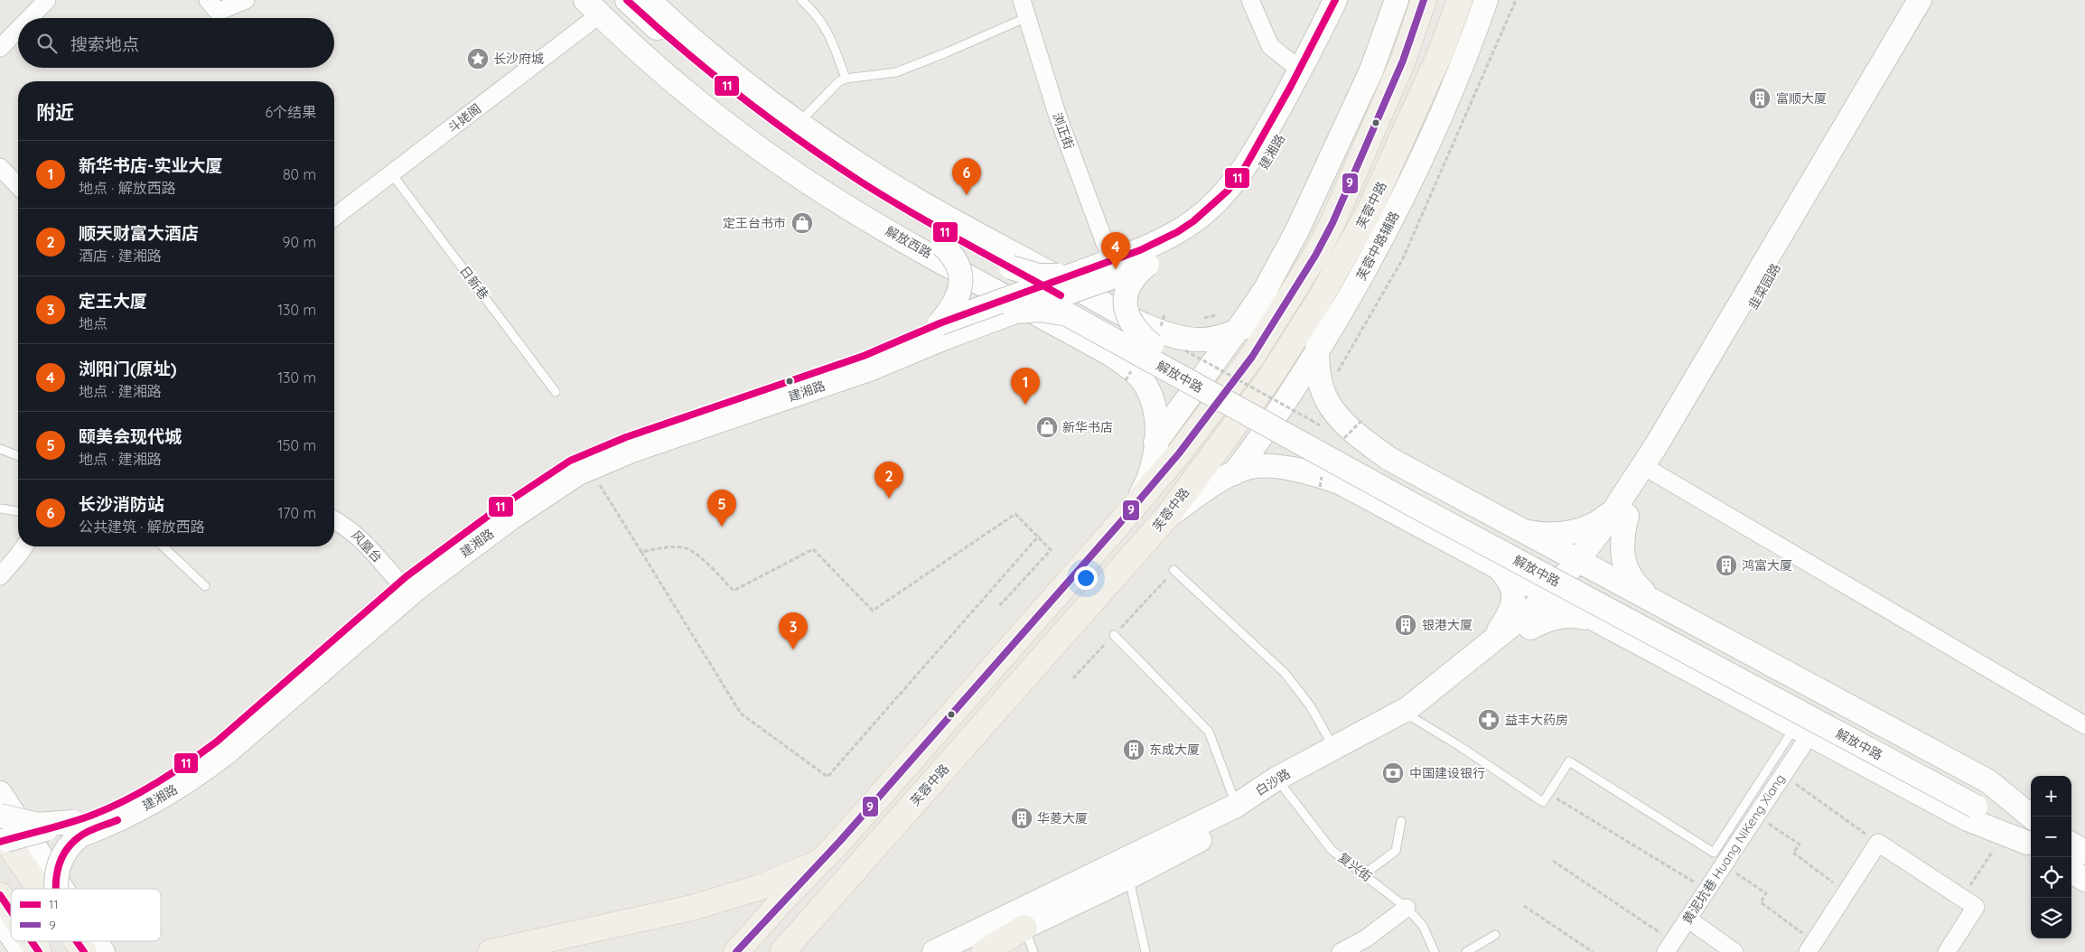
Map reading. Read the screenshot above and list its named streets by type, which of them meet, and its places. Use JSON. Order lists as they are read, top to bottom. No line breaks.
{"streets":{"main road":["建湘路","芙蓉中路","解放西路","芙蓉中路辅路","韭菜园路","解放中路","白沙路"],"street":["斗姥阁","浏正街","风凰台","黄泥坑巷 Huang NiKeng Xiang"],"lane":["日新巷","复兴街"]},"crossings":[["斗姥阁","解放西路"],["斗姥阁","日新巷"],["浏正街","建湘路"],["建湘路","解放西路"],["建湘路","解放中路"],["建湘路","风凰台"],["芙蓉中路","解放中路"],["解放西路","解放中路"],["芙蓉中路辅路","解放中路"],["韭菜园路","解放中路"],["韭菜园路","白沙路"],["解放中路","白沙路"],["白沙路","复兴街"]],"places":{"place":["长沙府城"],"building":["富顺大厦","鸿富大厦","银港大厦","东成大厦","华菱大厦"],"shop":["定王台书市","新华书店"],"pharmacy":["益丰大药房"],"bank":["中国建设银行"]},"lines":["transit line 11","transit line 9"],"legend":["11","9"],"page":{"search":"搜索地点","heading":["附近","6个结果"],"list":[{"mark":"1","name":"新华书店-实业大厦","note":"地点 · 解放西路","value":"80 m"},{"mark":"2","name":"顺天财富大酒店","note":"酒店 · 建湘路","value":"90 m"},{"mark":"3","name":"定王大厦","note":"地点","value":"130 m"},{"mark":"4","name":"浏阳门(原址)","note":"地点 · 建湘路","value":"130 m"},{"mark":"5","name":"颐美会现代城","note":"地点 · 建湘路","value":"150 m"},{"mark":"6","name":"长沙消防站","note":"公共建筑 · 解放西路","value":"170 m"}],"pins":["6","4","1","2","5","3"],"map_buttons":["+","−"]}}
